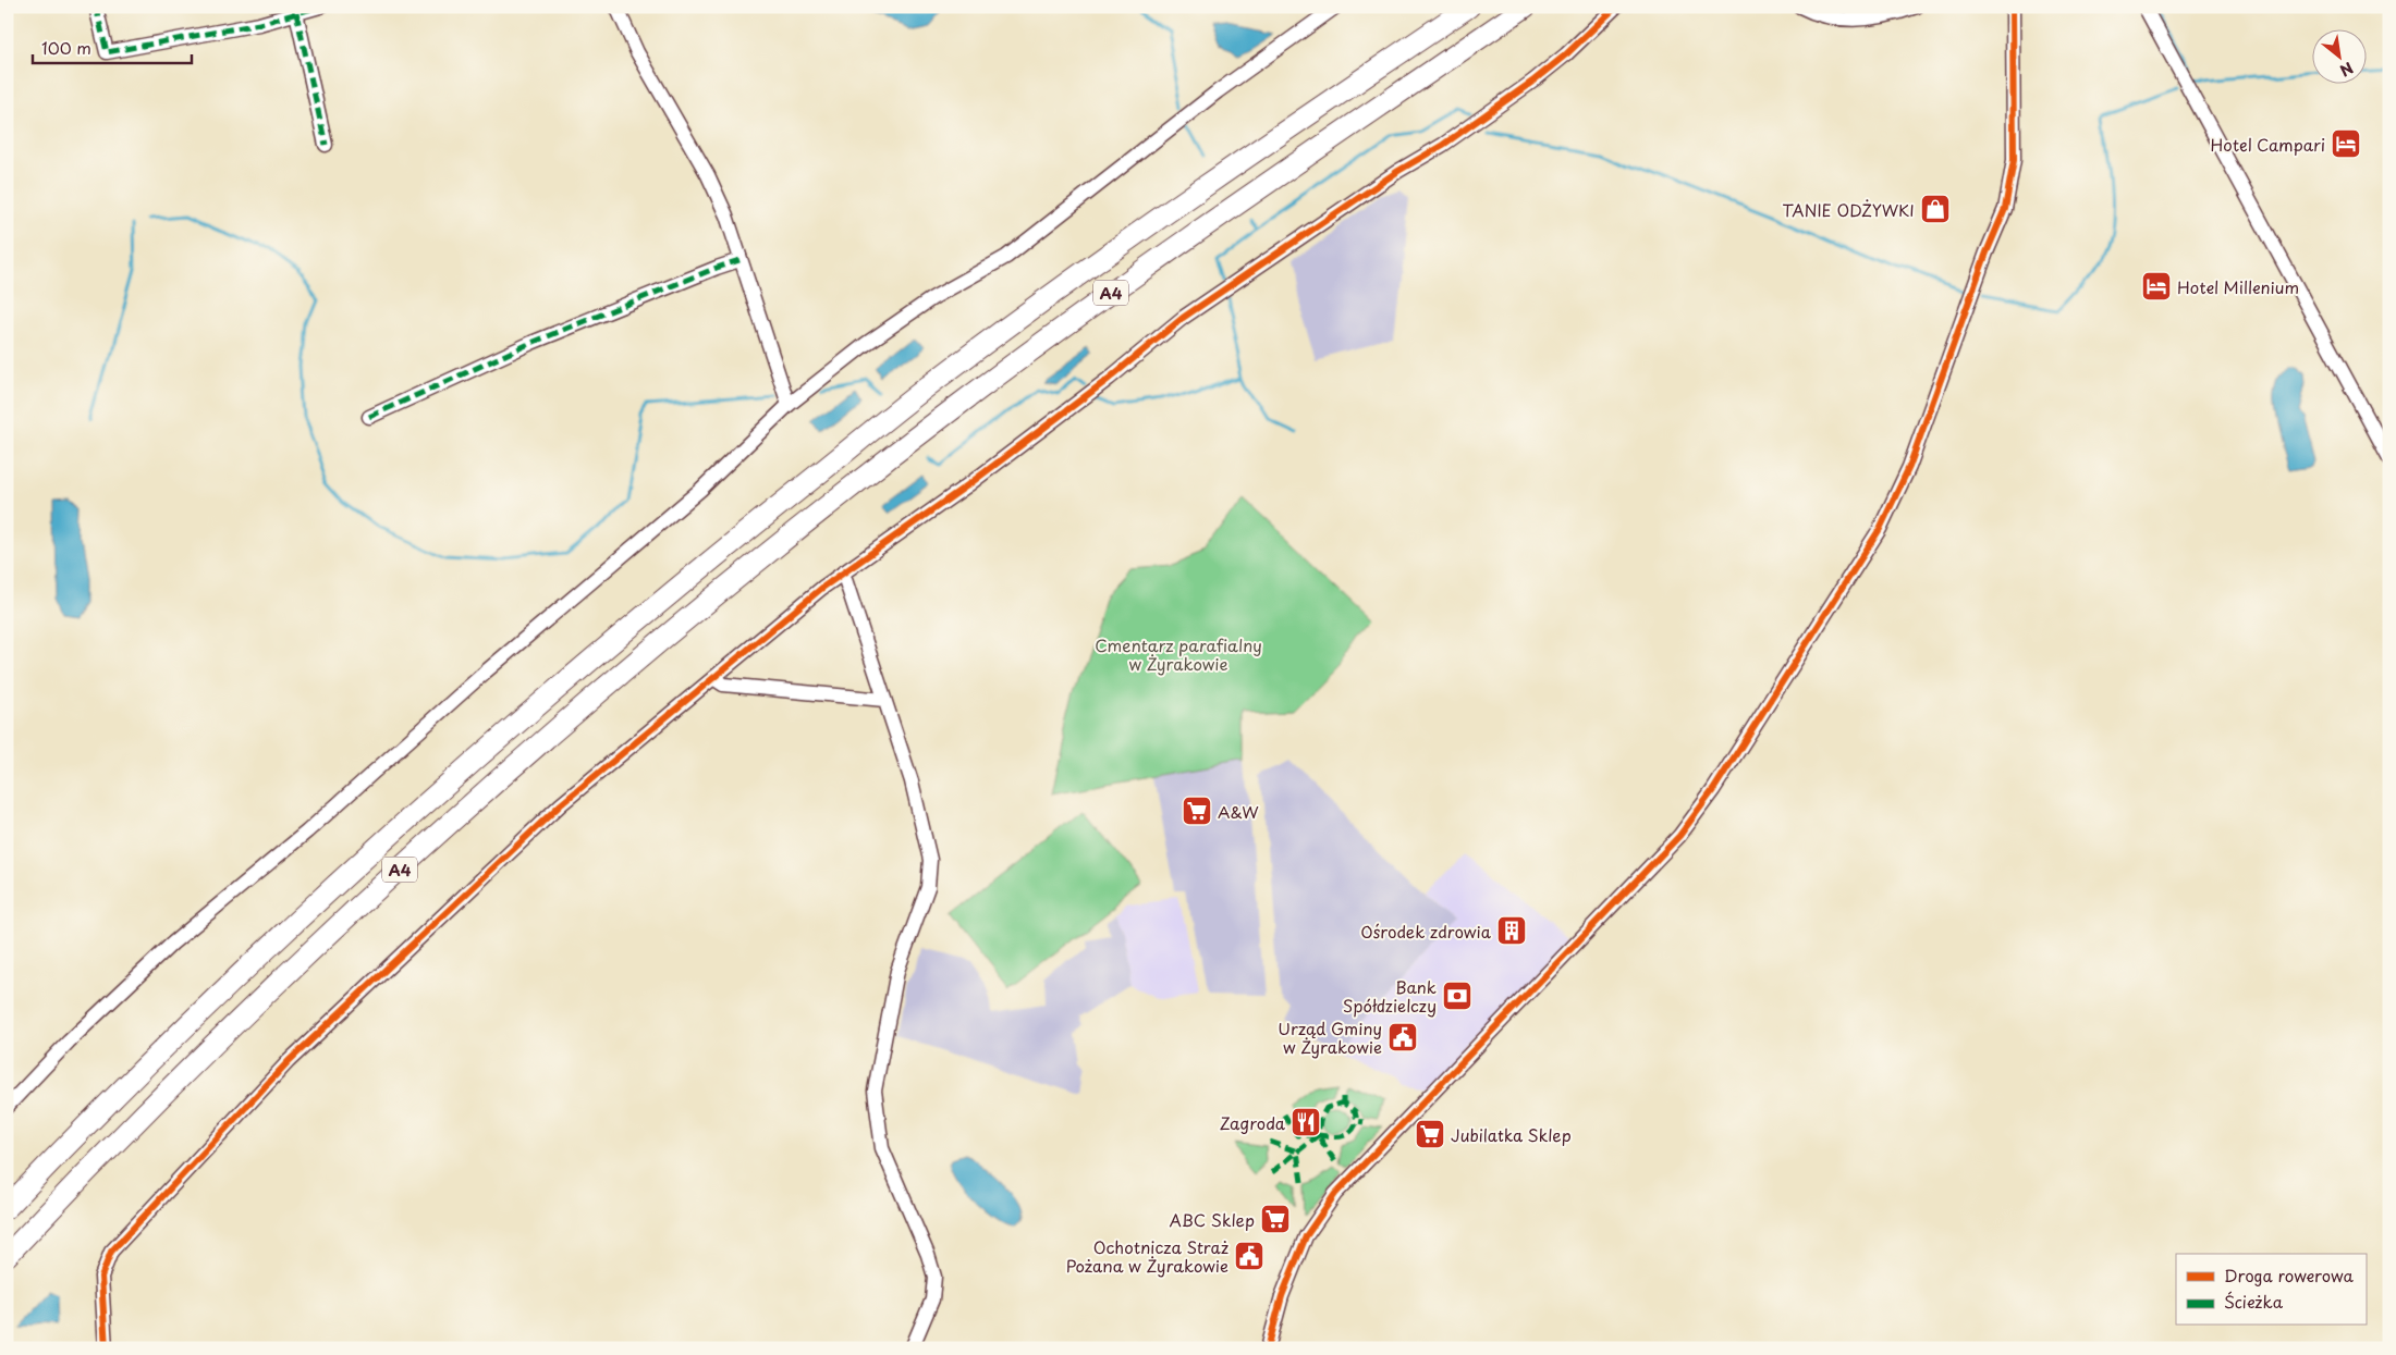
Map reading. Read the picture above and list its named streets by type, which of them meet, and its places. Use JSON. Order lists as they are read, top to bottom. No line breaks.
{"streets":{"highway":["A4"]},"parks":["Cmentarz parafialny w Żyrakowie"],"places":{"hotel":["Hotel Campari","Hotel Millenium"],"shop":["TANIE ODŻYWKI"],"supermarket":["A&W","Jubilatka Sklep","ABC Sklep"],"building":["Ośrodek zdrowia"],"bank":["Bank Spółdzielczy"],"public building":["Urząd Gminy w Żyrakowie","Ochotnicza Straż Pożana w Żyrakowie"],"restaurant":["Zagroda"]},"legend":["Droga rowerowa","Ścieżka"],"scale_bar":"100 m","north":"bottom right"}
